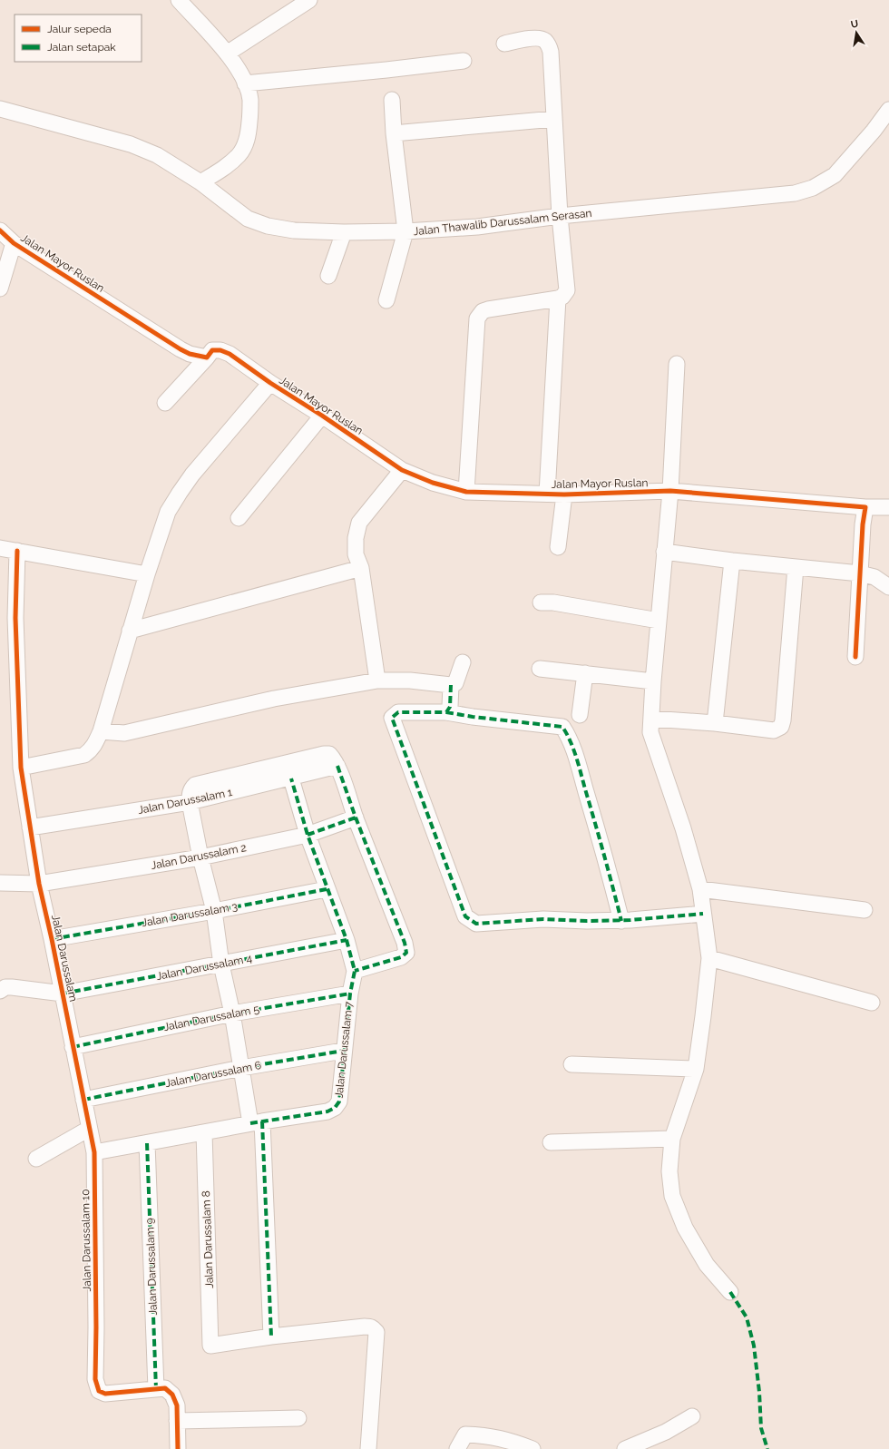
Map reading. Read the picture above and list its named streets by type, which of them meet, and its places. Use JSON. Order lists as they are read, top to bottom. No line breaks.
{"streets":{"street":["Jalan Thawalib Darussalam Serasan","Jalan Mayor Ruslan","Jalan Darussalam 1","Jalan Darussalam 2","Jalan Darussalam 3","Jalan Darussalam","Jalan Darussalam 4","Jalan Darussalam 5","Jalan Darussalam 7","Jalan Darussalam 6","Jalan Darussalam 8","Jalan Darussalam 10","Jalan Darussalam 9"]},"crossings":[["Jalan Darussalam 1","Jalan Darussalam"],["Jalan Darussalam 1","Jalan Darussalam 7"],["Jalan Darussalam 2","Jalan Darussalam"],["Jalan Darussalam 2","Jalan Darussalam 7"],["Jalan Darussalam 3","Jalan Darussalam"],["Jalan Darussalam 3","Jalan Darussalam 7"],["Jalan Darussalam","Jalan Darussalam 4"],["Jalan Darussalam","Jalan Darussalam 5"],["Jalan Darussalam","Jalan Darussalam 7"],["Jalan Darussalam","Jalan Darussalam 6"],["Jalan Darussalam","Jalan Darussalam 10"],["Jalan Darussalam 4","Jalan Darussalam 7"],["Jalan Darussalam 5","Jalan Darussalam 7"],["Jalan Darussalam 7","Jalan Darussalam 6"],["Jalan Darussalam 7","Jalan Darussalam 8"],["Jalan Darussalam 7","Jalan Darussalam 10"],["Jalan Darussalam 7","Jalan Darussalam 9"],["Jalan Darussalam 10","Jalan Darussalam 9"]],"legend":["Jalur sepeda","Jalan setapak"],"north":"top"}
